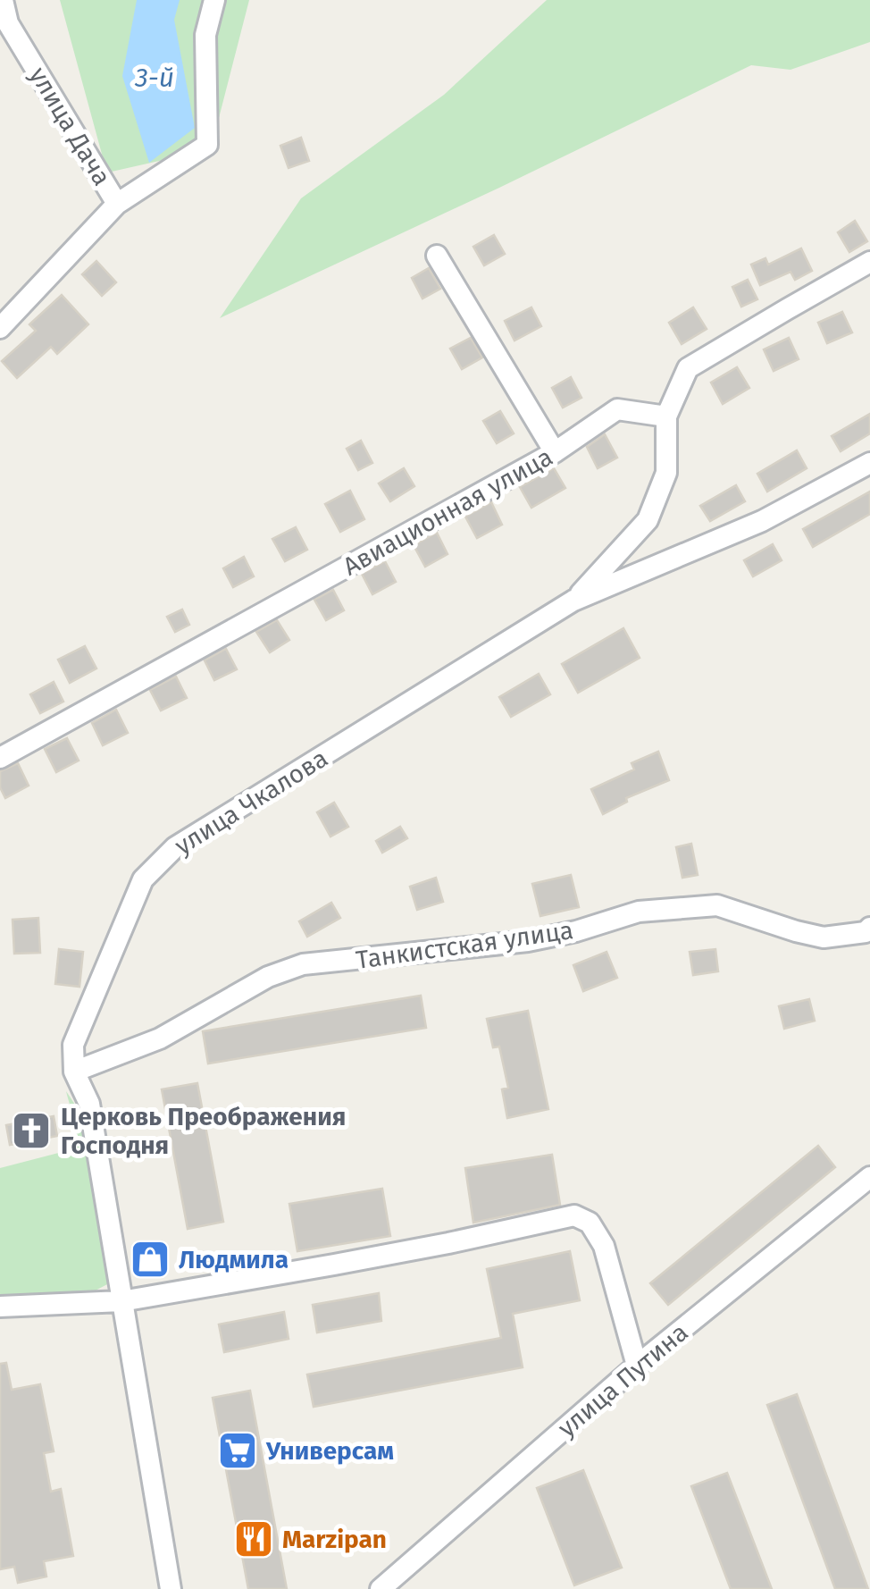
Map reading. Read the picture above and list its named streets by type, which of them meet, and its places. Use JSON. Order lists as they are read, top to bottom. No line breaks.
{"streets":{"street":["улица Дача","Авиационная улица","улица Чкалова","Танкистская улица","улица Путина"]},"crossings":[["улица Чкалова","Танкистская улица"]],"water":["3-й"],"places":{"church":["Церковь Преображения Господня"],"shop":["Людмила"],"supermarket":["Универсам"],"restaurant":["Marzipan"]}}
